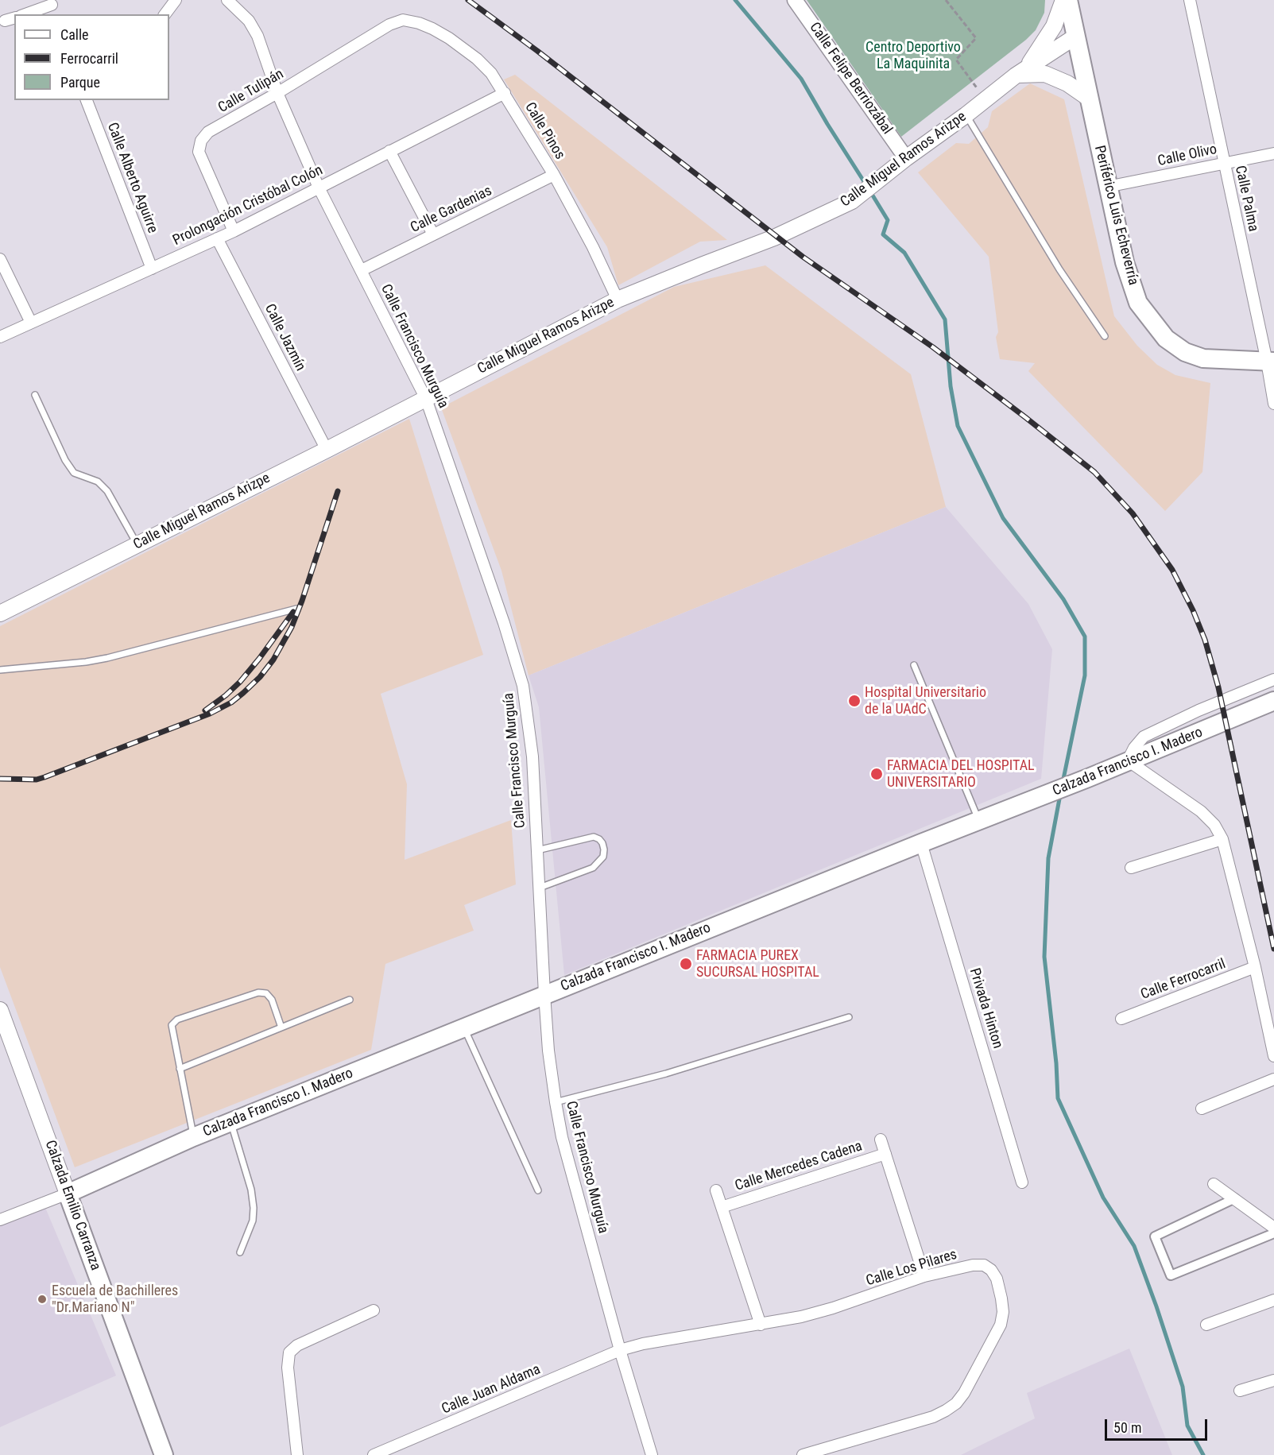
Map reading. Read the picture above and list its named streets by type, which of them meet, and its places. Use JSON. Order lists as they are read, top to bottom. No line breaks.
{"streets":{"main road":["Calle Miguel Ramos Arizpe","Periférico Luis Echeverría","Calzada Francisco I. Madero","Calzada Emilio Carranza"],"street":["Calle Felipe Berriozábal","Calle Tulipán","Calle Pinos","Calle Olivo","Calle Alberto Aguirre","Calle Palma","Prolongación Cristóbal Colón","Calle Gardenias","Calle Jazmín","Calle Francisco Murguía","Calle Ferrocarril","Privada Hinton","Calle Mercedes Cadena","Calle Los Pilares","Calle Juan Aldama"]},"crossings":[["Calle Felipe Berriozábal","Calle Miguel Ramos Arizpe"],["Calle Tulipán","Calle Pinos"],["Calle Tulipán","Prolongación Cristóbal Colón"],["Calle Tulipán","Calle Francisco Murguía"],["Calle Pinos","Calle Miguel Ramos Arizpe"],["Calle Pinos","Prolongación Cristóbal Colón"],["Calle Pinos","Calle Gardenias"],["Calle Olivo","Calle Palma"],["Calle Olivo","Periférico Luis Echeverría"],["Calle Miguel Ramos Arizpe","Periférico Luis Echeverría"],["Calle Miguel Ramos Arizpe","Calle Jazmín"],["Calle Miguel Ramos Arizpe","Calle Francisco Murguía"],["Calle Alberto Aguirre","Prolongación Cristóbal Colón"],["Calle Palma","Periférico Luis Echeverría"],["Prolongación Cristóbal Colón","Calle Jazmín"],["Prolongación Cristóbal Colón","Calle Francisco Murguía"],["Calle Gardenias","Calle Francisco Murguía"],["Calle Francisco Murguía","Calzada Francisco I. Madero"],["Calle Francisco Murguía","Calle Los Pilares"],["Calle Francisco Murguía","Calle Juan Aldama"],["Calzada Francisco I. Madero","Privada Hinton"],["Calzada Francisco I. Madero","Calzada Emilio Carranza"],["Calle Mercedes Cadena","Calle Los Pilares"],["Calle Los Pilares","Calle Juan Aldama"]],"parks":["Centro Deportivo La Maquinita"],"places":["Hospital Universitario de la UAdC","FARMACIA DEL HOSPITAL UNIVERSITARIO","FARMACIA PUREX SUCURSAL HOSPITAL","Escuela de Bachilleres \"Dr.Mariano N\""],"legend":["Calle","Ferrocarril","Parque"],"scale_bar":"50 m"}
